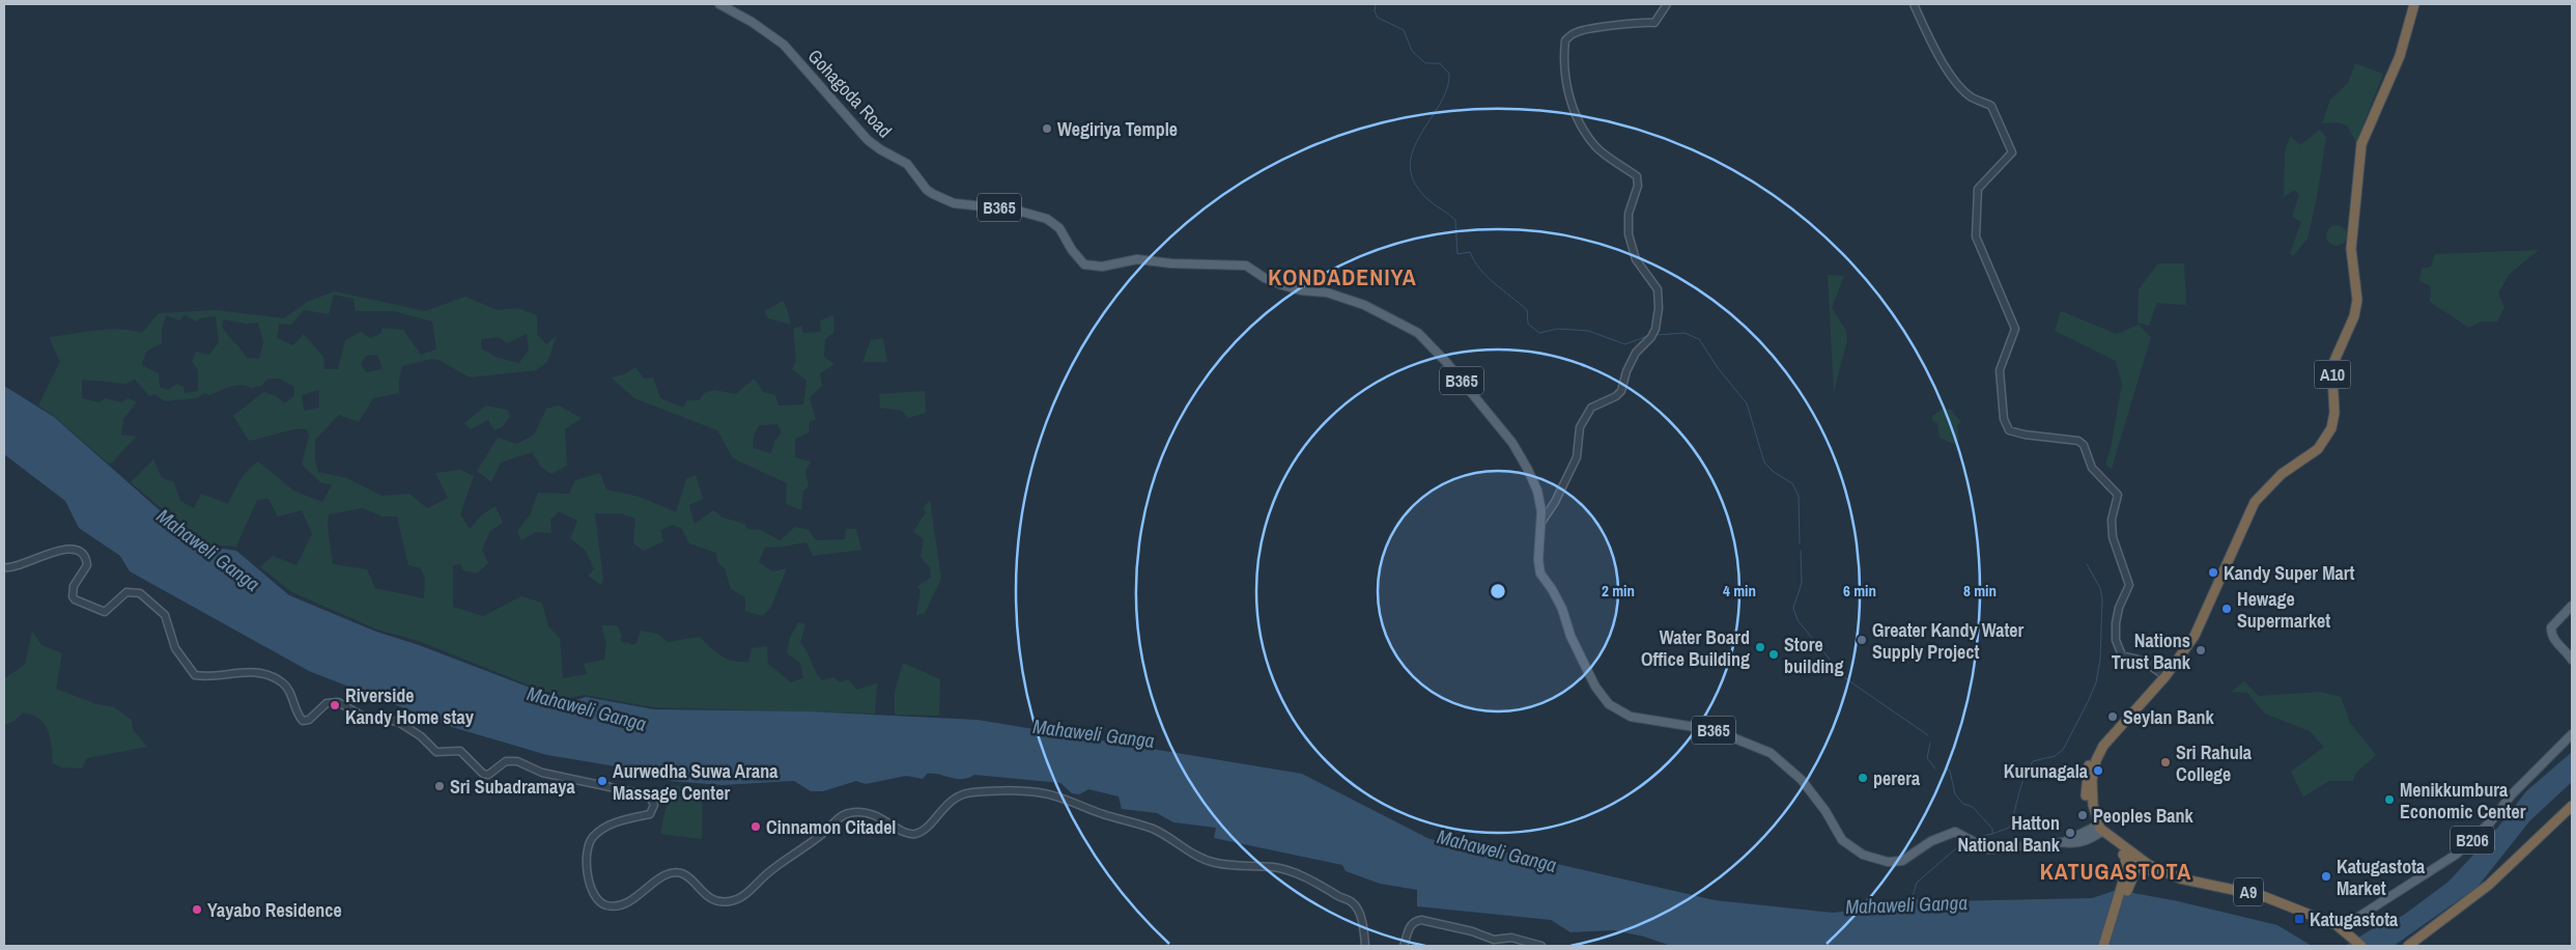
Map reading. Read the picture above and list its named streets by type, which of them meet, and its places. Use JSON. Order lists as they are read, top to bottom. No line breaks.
{"streets":{"highway":["A10","A9"],"main road":["Gohagoda Road","B365","B206"]},"crossings":[["Gohagoda Road","A10"],["B206","A9"]],"districts":["KONDADENIYA","KATUGASTOTA"],"water":["Mahaweli Ganga"],"places":{"other":["Wegiriya Temple","Kandy Super Mart","Hewage Supermarket","Greater Kandy Water Supply Project","Water Board Office Building","Nations Trust Bank","Store building","Riverside Kandy Home stay","Seylan Bank","Sri Rahula College","Kurunagala","perera","Aurwedha Suwa Arana Massage Center","Sri Subadramaya","Menikkumbura Economic Center","Peoples Bank","Cinnamon Citadel","Hatton National Bank","Katugastota Market","Yayabo Residence"],"transit":["Katugastota"]},"rings":["2 min","4 min","6 min","8 min"]}
